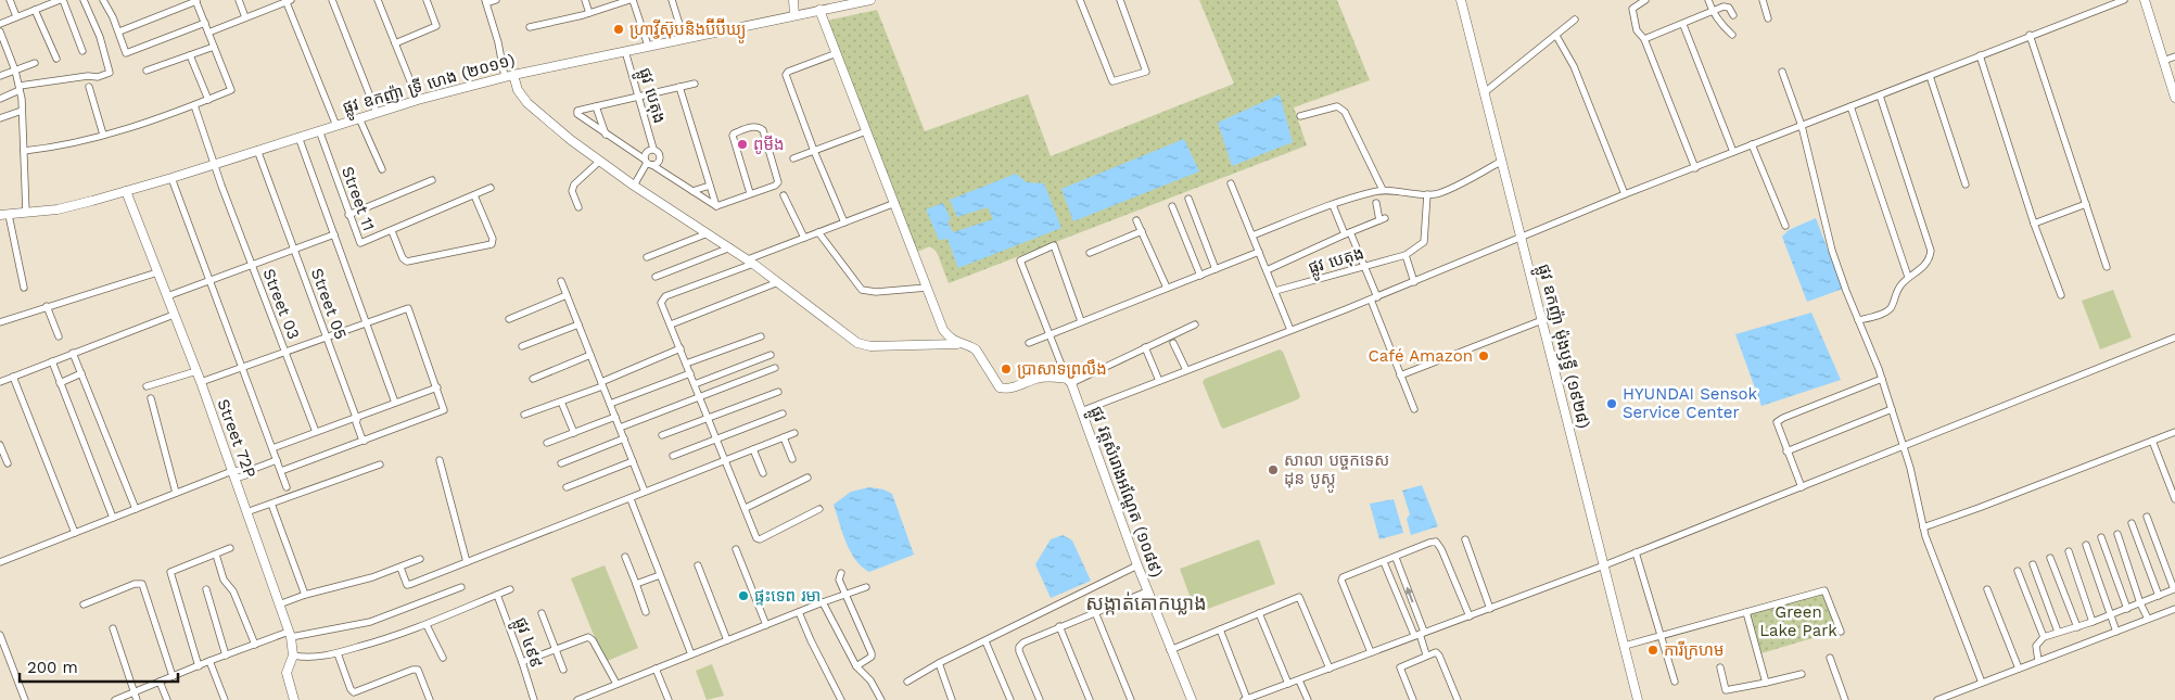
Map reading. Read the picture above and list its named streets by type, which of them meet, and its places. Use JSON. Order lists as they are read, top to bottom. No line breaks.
{"streets":{"main road":["ផ្លូវ ឧកញ៉ា ទ្រី ហេង (២០១១)","ផ្លូវ ឧកញ៉ា ម៉ុងឫទ្ធី (១៩២៨)","Street 72P","ផ្លូវ វត្តសំរោងអណ្ដែត (១០៨៩)"],"street":["ផ្លូវ បេតុង","Street 11","Street 03","Street 05","ផ្លូវ ៤៩៩"]},"crossings":[["ផ្លូវ ឧកញ៉ា ទ្រី ហេង (២០១១)","ផ្លូវ បេតុង"],["ផ្លូវ ឧកញ៉ា ទ្រី ហេង (២០១១)","Street 11"],["ផ្លូវ ឧកញ៉ា ទ្រី ហេង (២០១១)","Street 03"],["ផ្លូវ ឧកញ៉ា ទ្រី ហេង (២០១១)","Street 05"],["ផ្លូវ ឧកញ៉ា ទ្រី ហេង (២០១១)","Street 72P"]],"districts":["សង្កាត់គោកឃ្លាង"],"parks":["Green Lake Park"],"places":["ហ្រាវ្វីស៊ុបនិងប៊ីប៊ីឃ្យូ","ពូមីង","Café Amazon","ប្រាសាទព្រលឹង","HYUNDAI Sensok Service Center","សាលា បច្ចកទេស ដុន បូស្កូ","ផ្ទះទេព រមា","ការីក្រហម"],"scale_bar":"200 m"}
